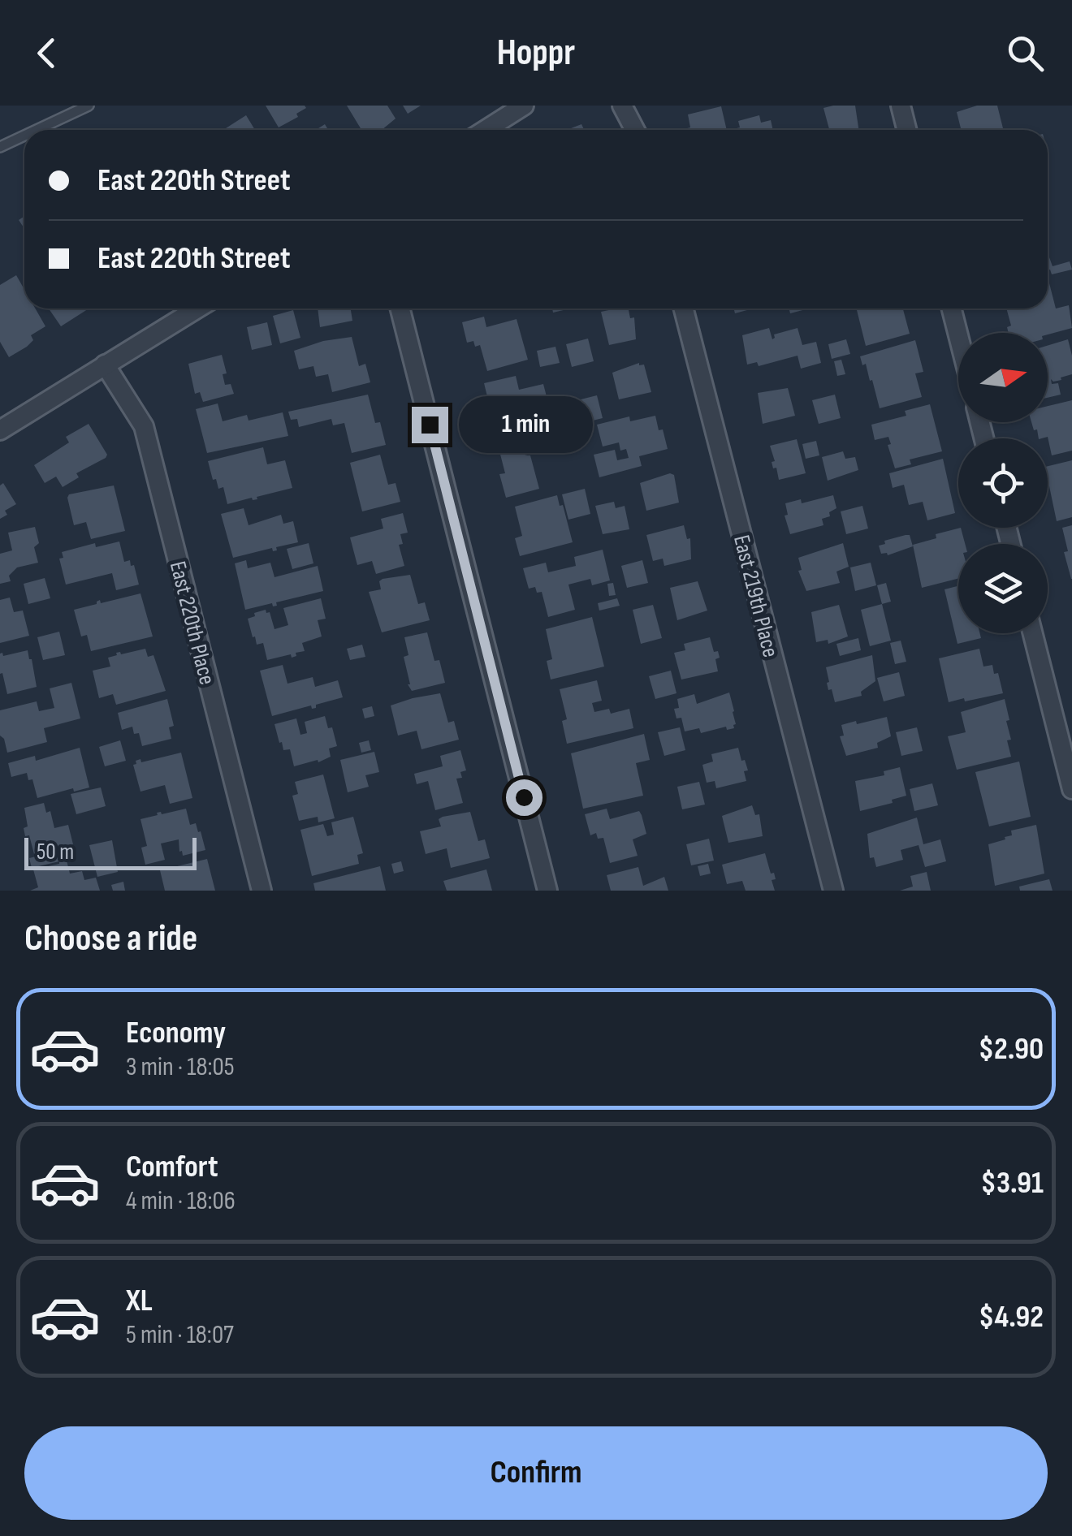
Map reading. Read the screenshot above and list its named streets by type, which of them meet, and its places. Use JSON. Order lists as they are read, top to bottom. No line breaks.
{"streets":{"street":["East 219th Place","East 220th Place"]},"scale_bar":"50 m","north":"right","page":{"header":"Hoppr","banner":["East 220th Street","East 220th Street"],"bubble":"1 min","scale":"50 m","heading":"Choose a ride","list":[{"name":"Economy","note":"3 min · 18:05","value":"$2.90"},{"name":"Comfort","note":"4 min · 18:06","value":"$3.91"},{"name":"XL","note":"5 min · 18:07","value":"$4.92"}],"buttons":"Confirm"}}
